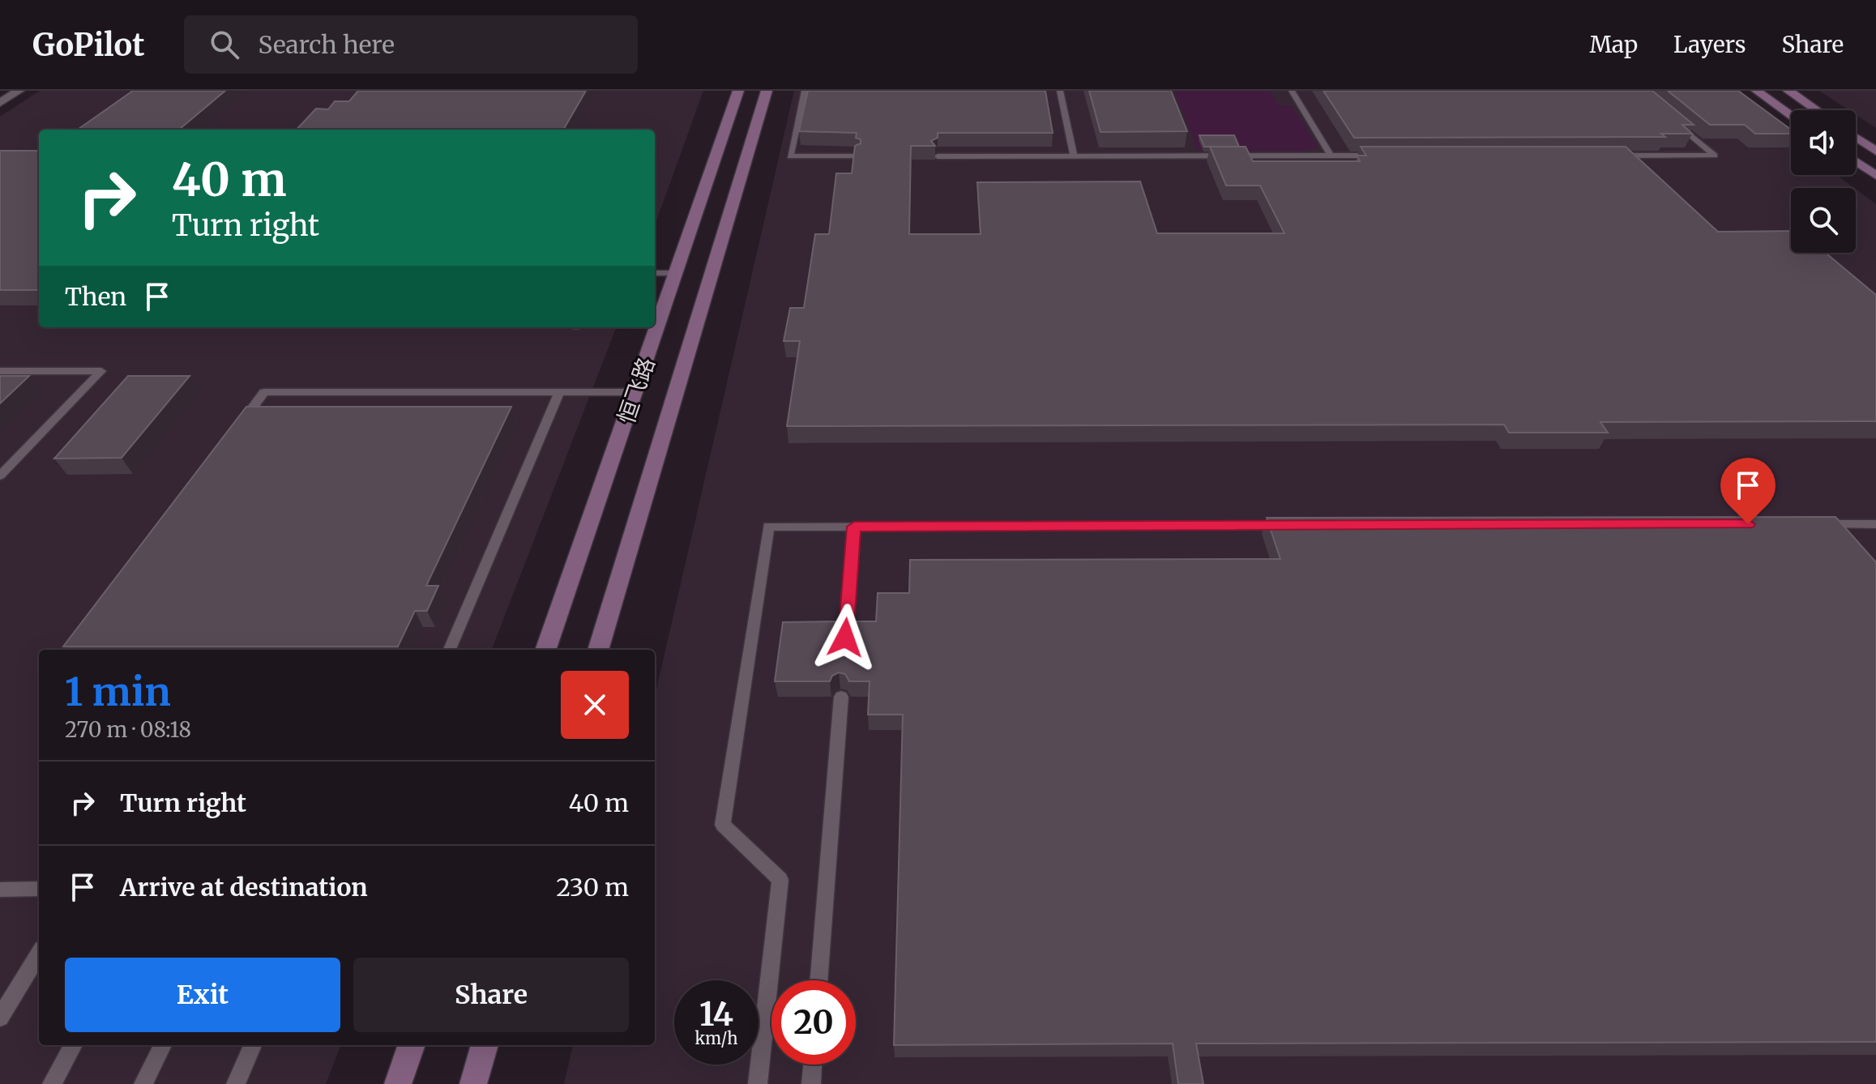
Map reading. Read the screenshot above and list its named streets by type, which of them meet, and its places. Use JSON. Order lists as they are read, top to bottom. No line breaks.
{"streets":{"main road":["恒飞路"]},"page":{"header":"GoPilot","search":"Search here","nav":["Map","Layers","Share"],"turn":["40 m","Turn right"],"then":"Then","heading":["1 min","270 m · 08:18"],"list":[{"name":"Turn right","value":"40 m"},{"name":"Arrive at destination","value":"230 m"}],"buttons":["Exit","Share"],"speed":"14 km/h","limit":"20"}}
